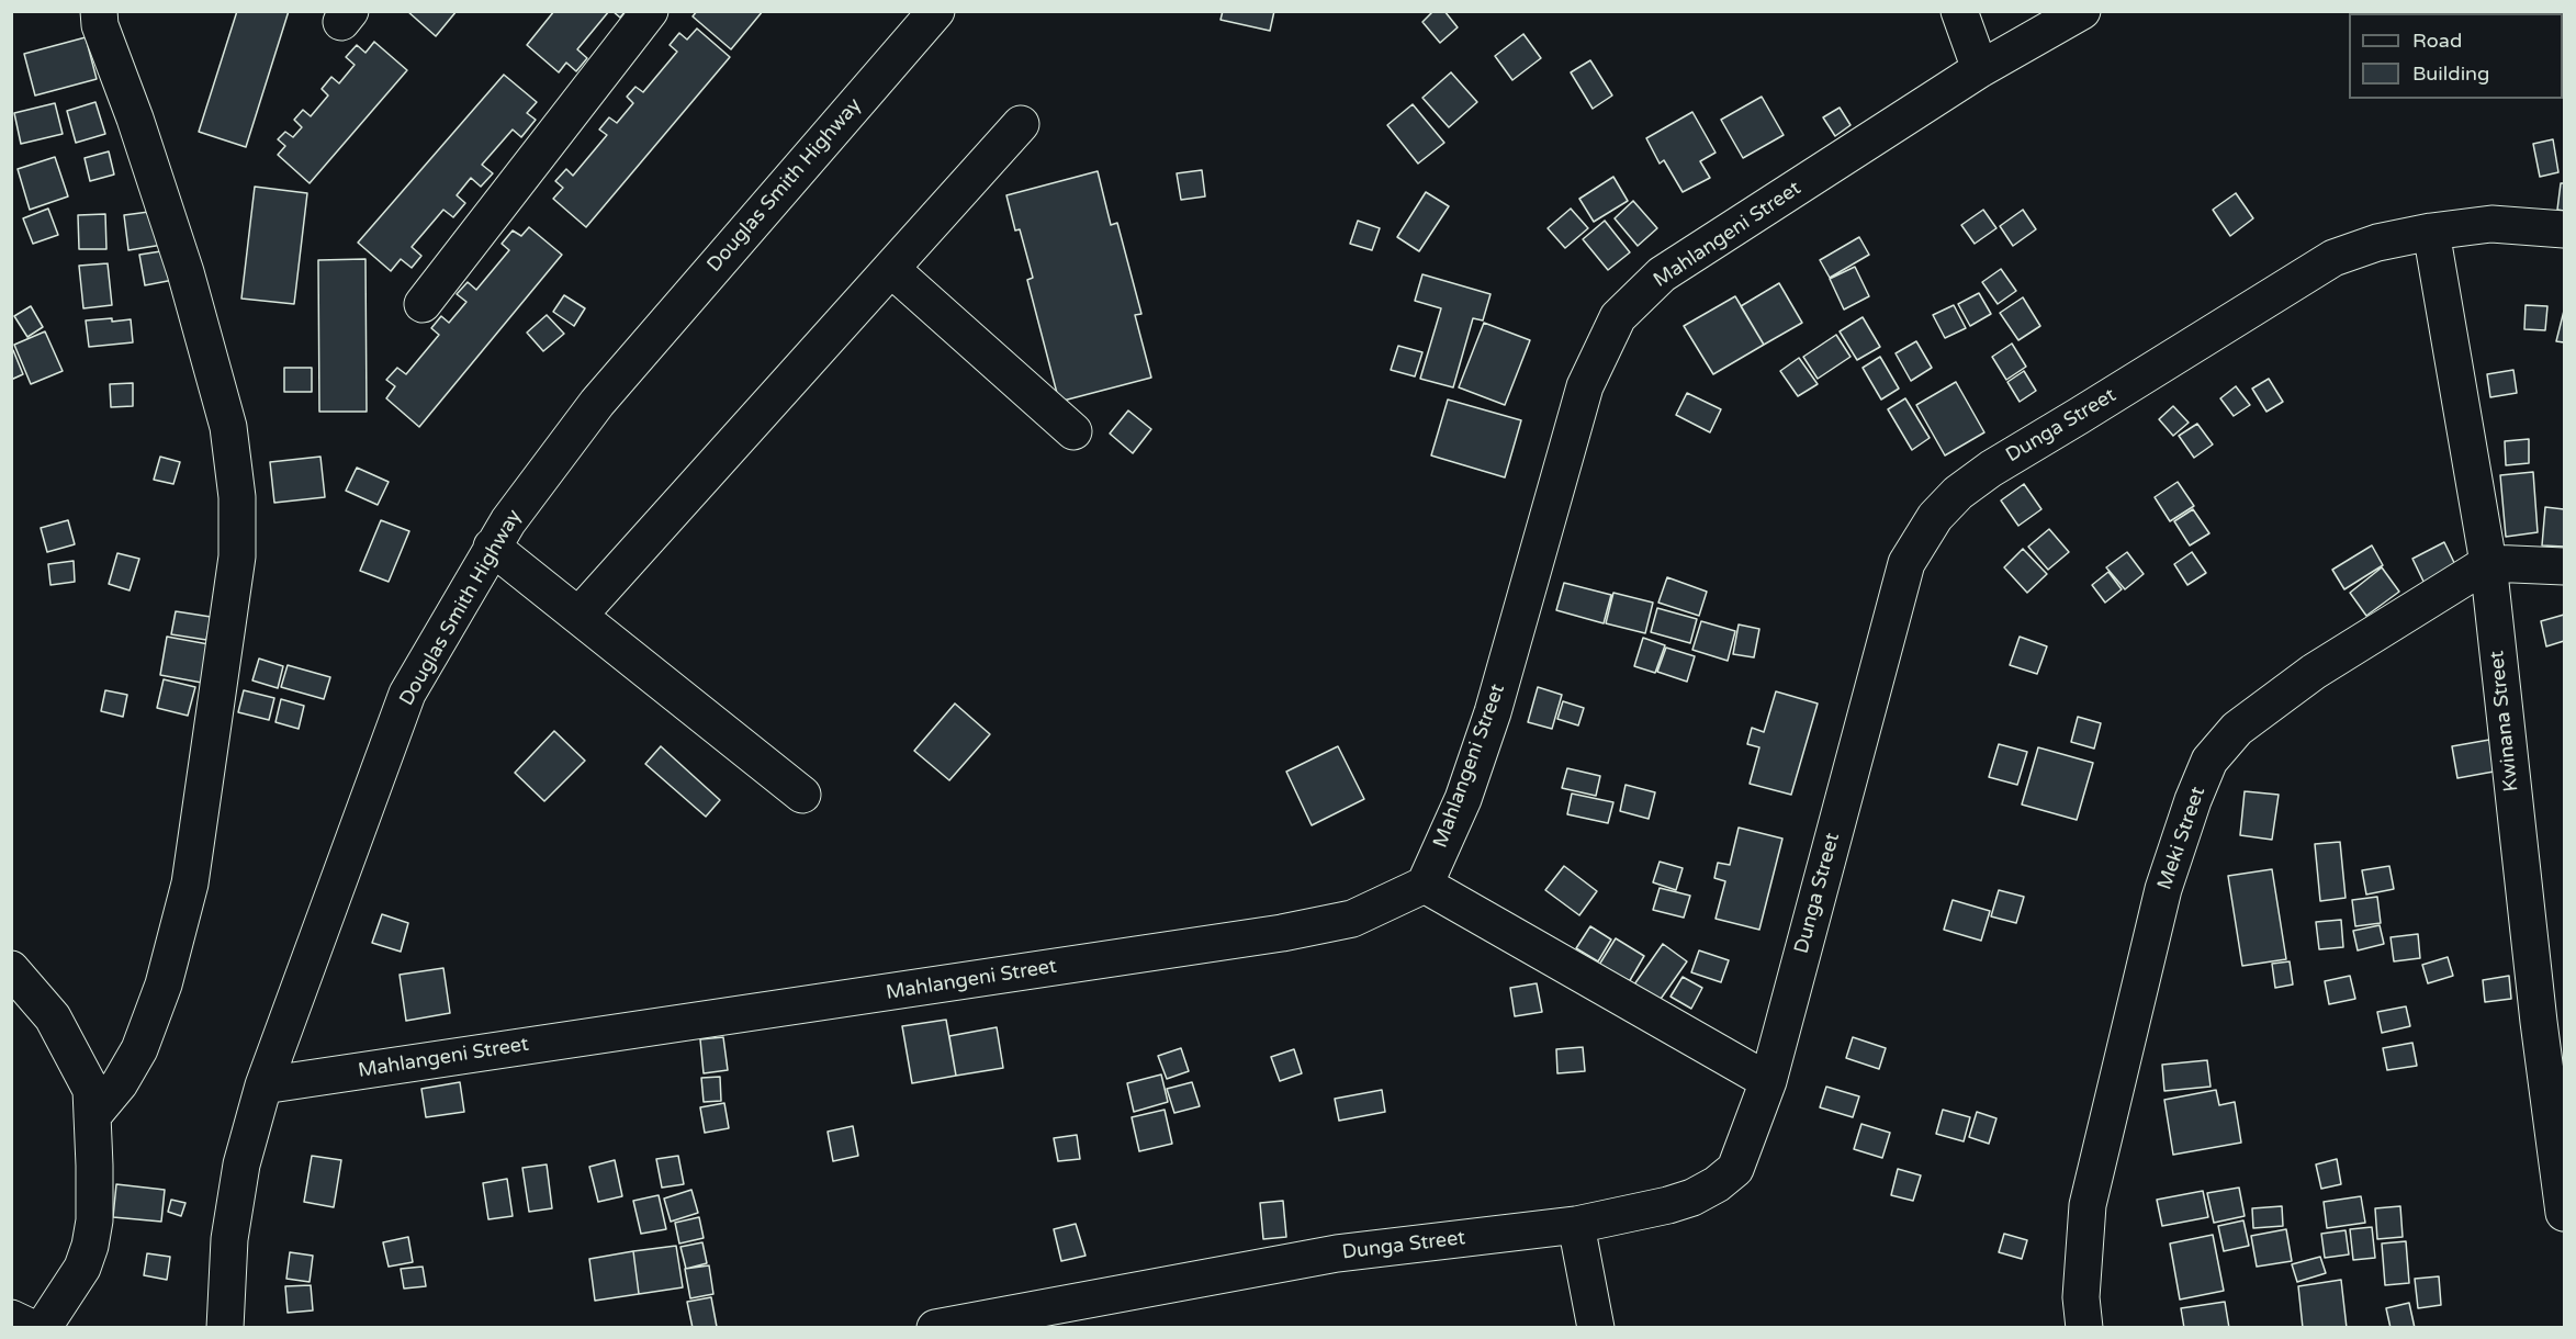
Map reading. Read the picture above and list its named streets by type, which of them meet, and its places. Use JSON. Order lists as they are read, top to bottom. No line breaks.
{"streets":{"street":["Douglas Smith Highway","Mahlangeni Street","Dunga Street","Kwinana Street","Meki Street"]},"crossings":[["Douglas Smith Highway","Mahlangeni Street"],["Dunga Street","Kwinana Street"],["Kwinana Street","Meki Street"]],"legend":["Road","Building"]}
